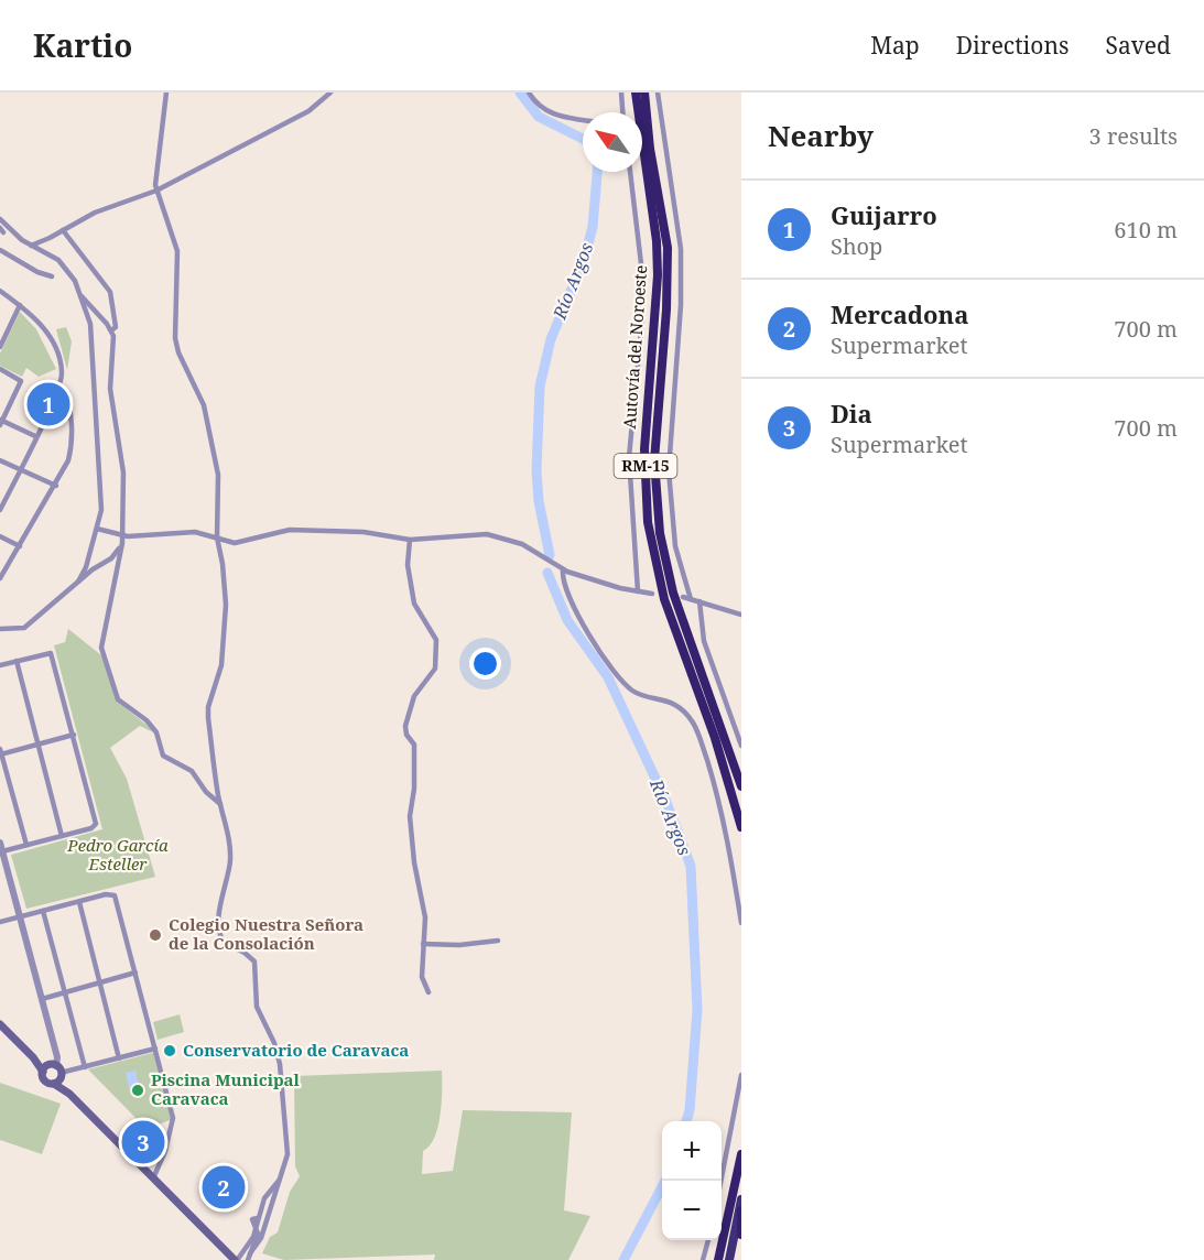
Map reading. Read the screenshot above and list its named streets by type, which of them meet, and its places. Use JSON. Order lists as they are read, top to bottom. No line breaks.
{"streets":{"highway":["Autovía del Noroeste","RM-15"]},"water":["Río Argos"],"parks":["Pedro García Esteller"],"places":["Colegio Nuestra Señora de la Consolación","Conservatorio de Caravaca","Piscina Municipal Caravaca"],"north":"top left","page":{"header":"Kartio","nav":["Map","Directions","Saved"],"heading":["Nearby","3 results"],"list":[{"mark":"1","name":"Guijarro","note":"Shop","value":"610 m"},{"mark":"2","name":"Mercadona","note":"Supermarket","value":"700 m"},{"mark":"3","name":"Dia","note":"Supermarket","value":"700 m"}],"pins":["1","3","2"],"map_buttons":["+","−"]}}
